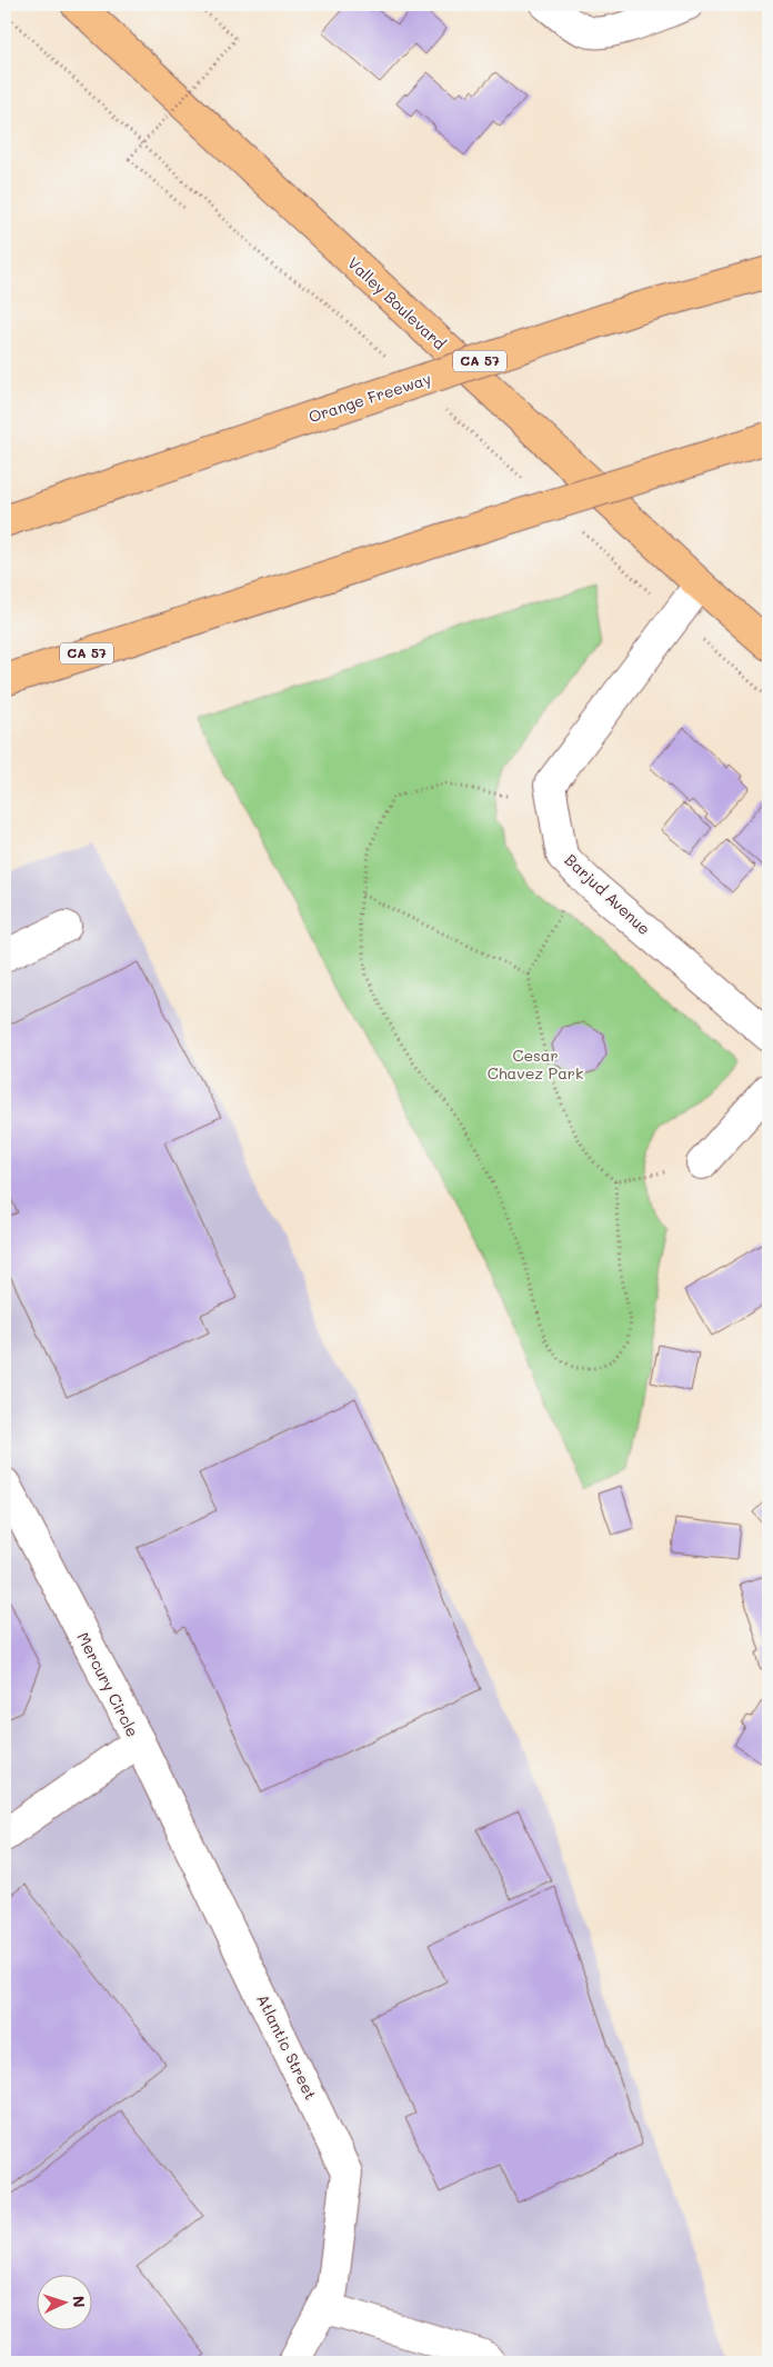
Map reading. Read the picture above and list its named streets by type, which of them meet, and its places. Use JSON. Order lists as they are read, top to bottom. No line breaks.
{"streets":{"main road":["Valley Boulevard","CA 57","Orange Freeway"],"street":["Barjud Avenue","Mercury Circle","Atlantic Street"]},"crossings":[["Valley Boulevard","Barjud Avenue"],["Mercury Circle","Atlantic Street"]],"parks":["Cesar Chavez Park"],"north":"right"}
